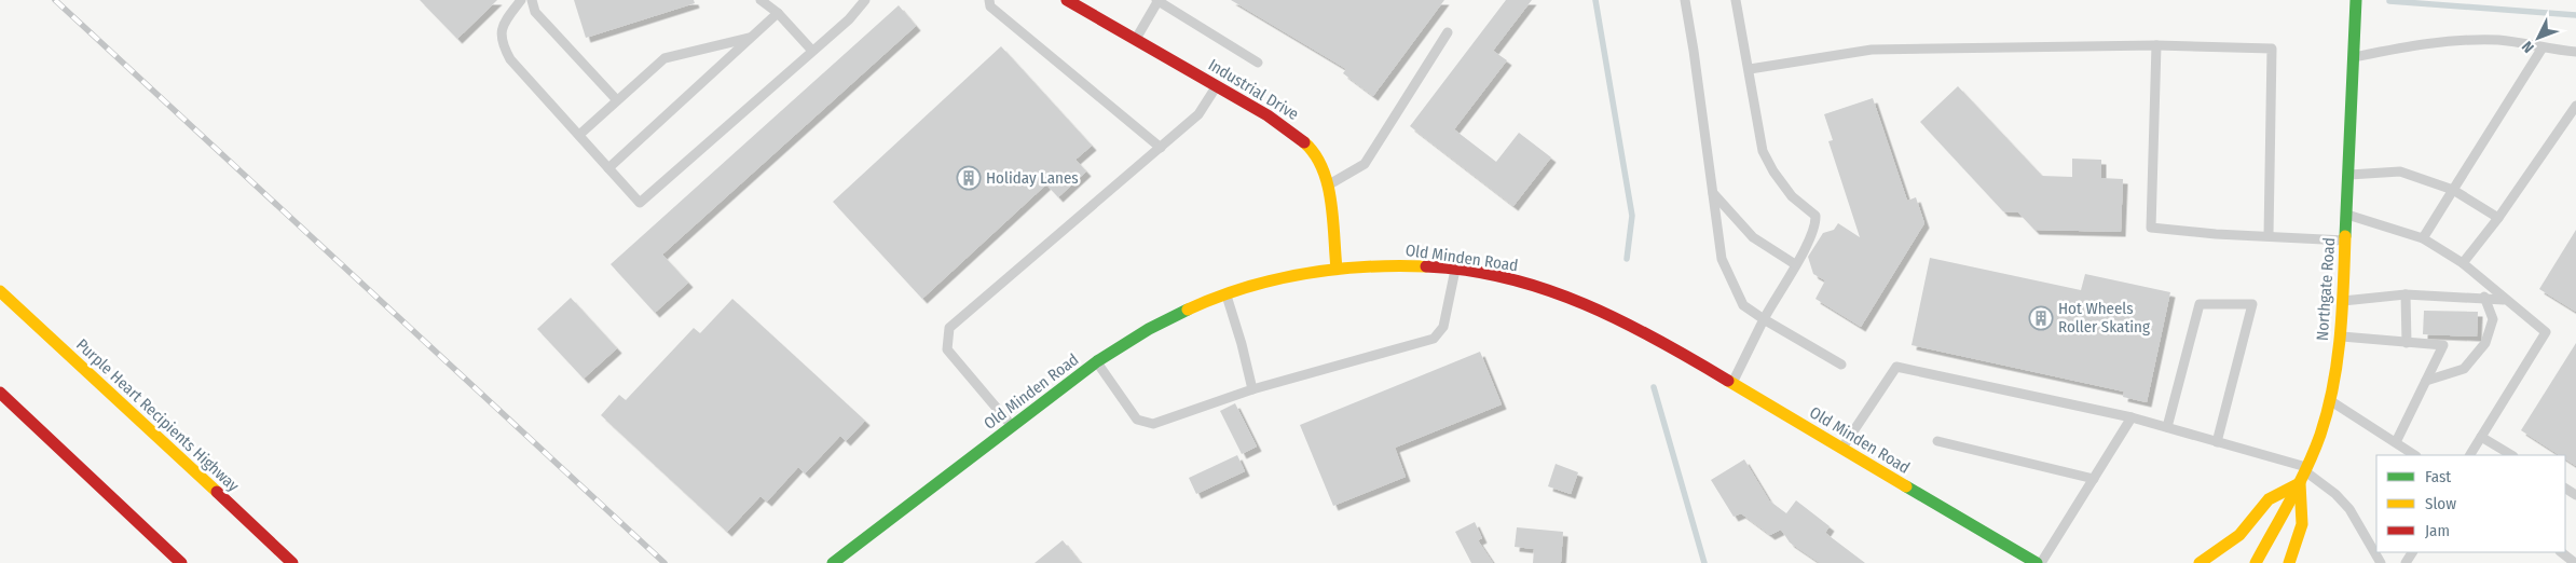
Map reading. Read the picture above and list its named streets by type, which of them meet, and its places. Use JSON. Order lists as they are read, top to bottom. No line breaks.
{"streets":{"main road":["Industrial Drive","Old Minden Road","Northgate Road","Purple Heart Recipients Highway"]},"crossings":[["Industrial Drive","Old Minden Road"]],"places":{"building":["Holiday Lanes","Hot Wheels Roller Skating"]},"legend":["Fast","Slow","Jam"],"north":"bottom left"}
